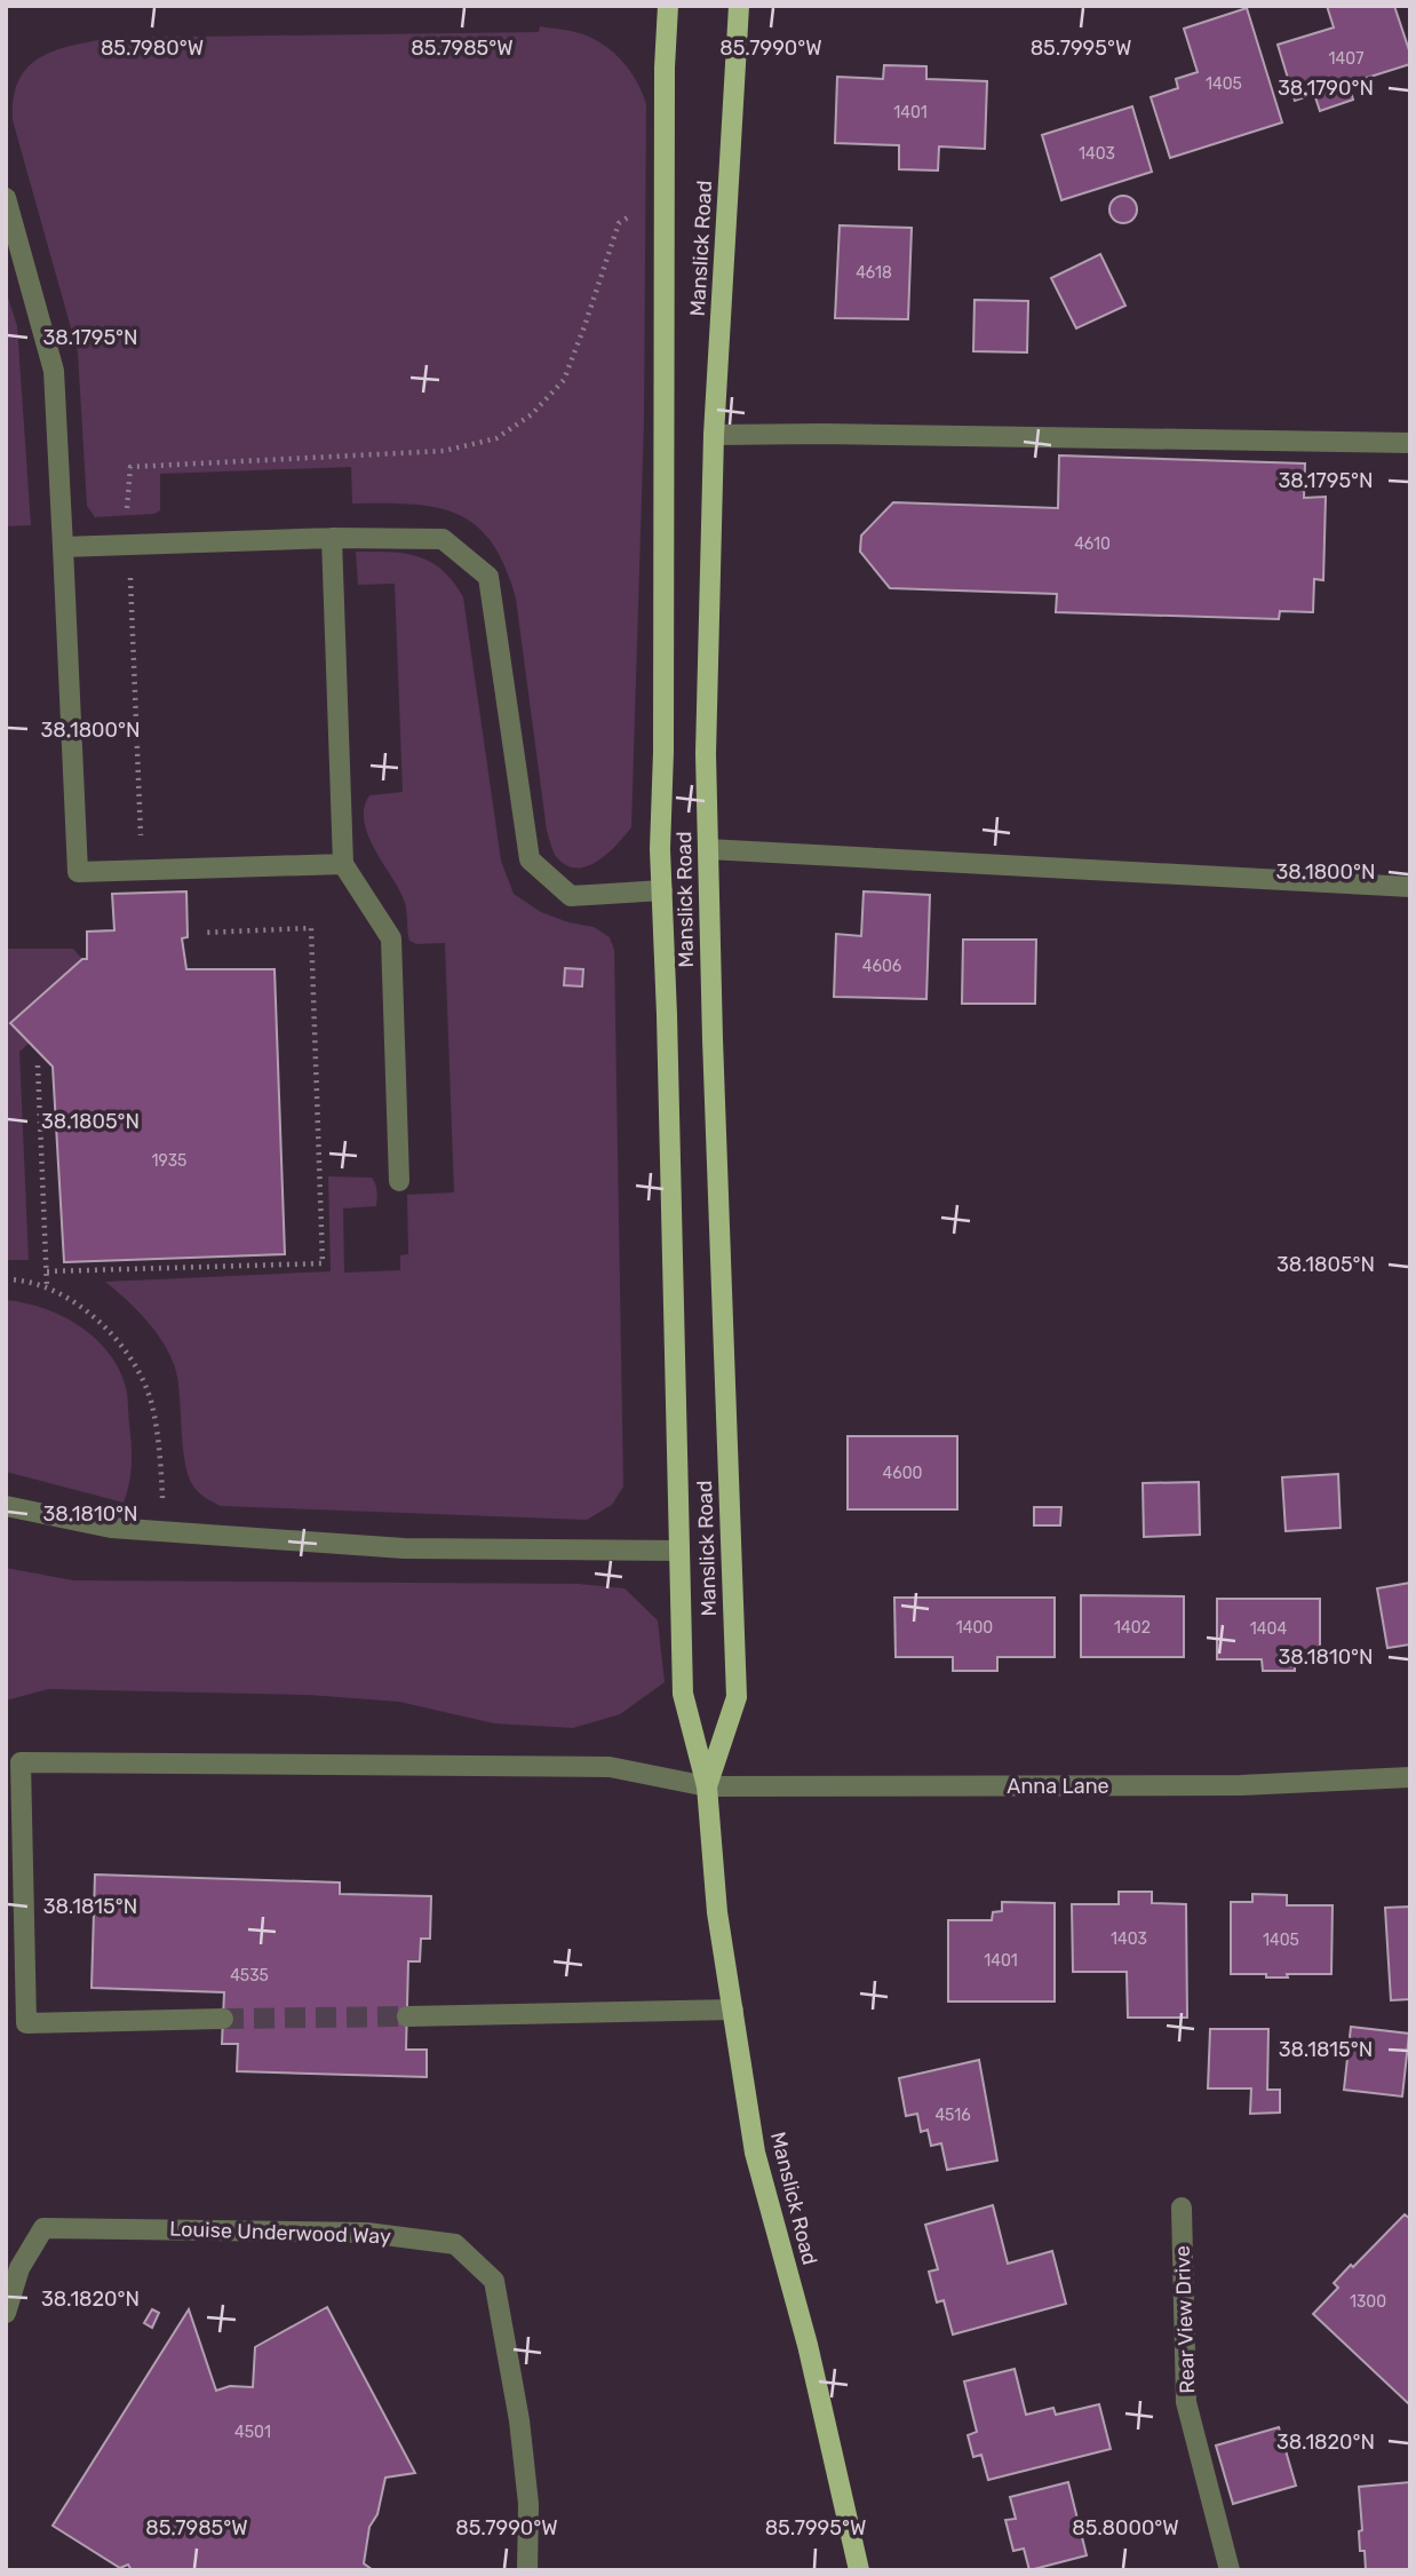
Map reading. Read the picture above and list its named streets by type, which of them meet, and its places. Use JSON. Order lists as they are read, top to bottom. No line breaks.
{"streets":{"main road":["Manslick Road"],"street":["Anna Lane","Louise Underwood Way","Rear View Drive"]},"crossings":[["Manslick Road","Anna Lane"]],"house_numbers":["1407","1405","1401","1403","4618","4610","4606","1935","4600","1400","1402","1404","1403","1405","1401","4535","4516","1300","4501"],"coordinates":["85.7980°W","85.7985°W","85.7990°W","85.7995°W","38.1790°N","38.1795°N","38.1800°N","38.1805°N","38.1810°N","38.1815°N","38.1820°N","85.8000°W"]}
